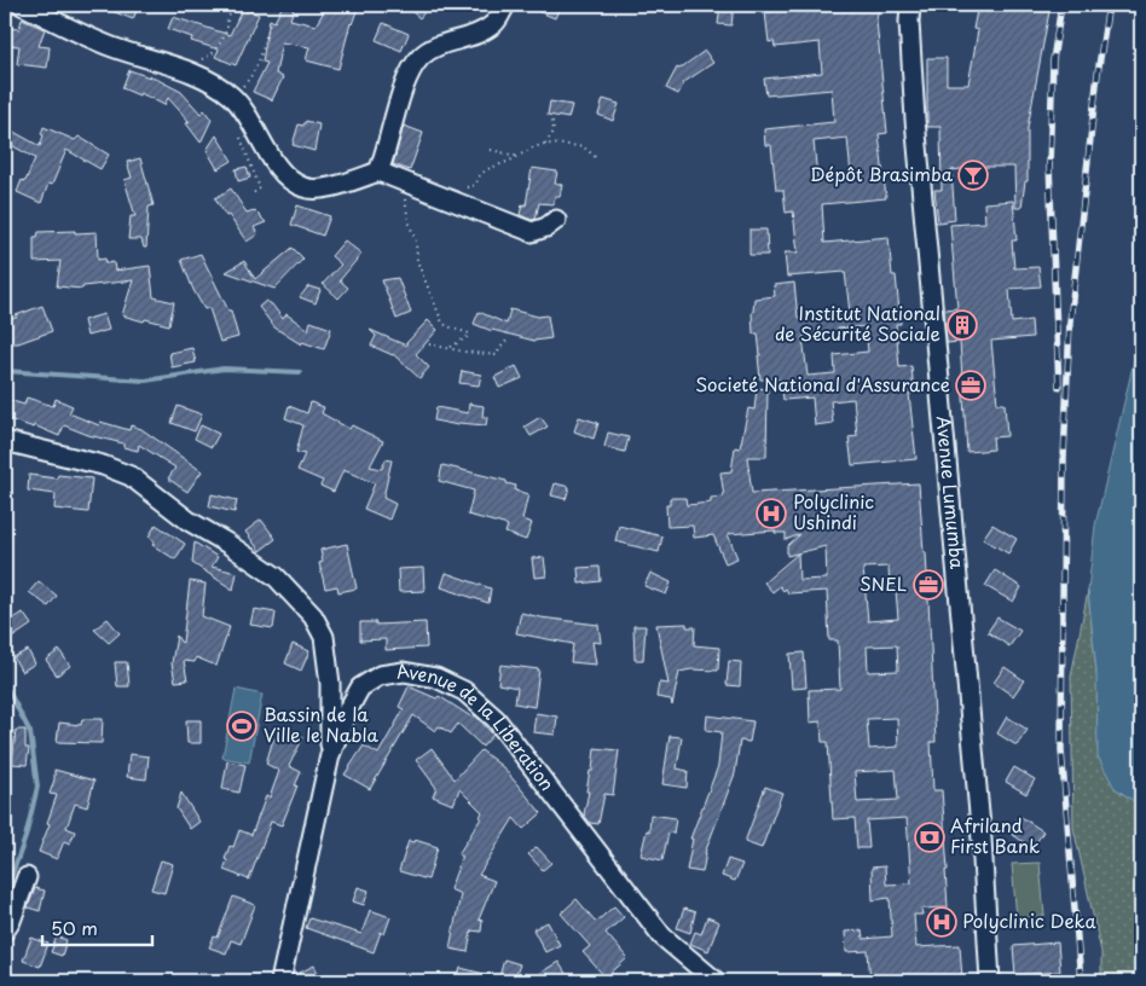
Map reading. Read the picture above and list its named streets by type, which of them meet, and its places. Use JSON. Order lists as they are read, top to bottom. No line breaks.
{"streets":{"street":["Avenue Lumumba","Avenue de la Liberation"]},"places":{"bar":["Dépôt Brasimba"],"building":["Institut National de Sécurité Sociale"],"office":["Societé National d'Assurance","SNEL"],"hospital":["Polyclinic Ushindi","Polyclinic Deka"],"sports":["Bassin de la Ville le Nabla"],"bank":["Afriland First Bank"]},"scale_bar":"50 m"}
